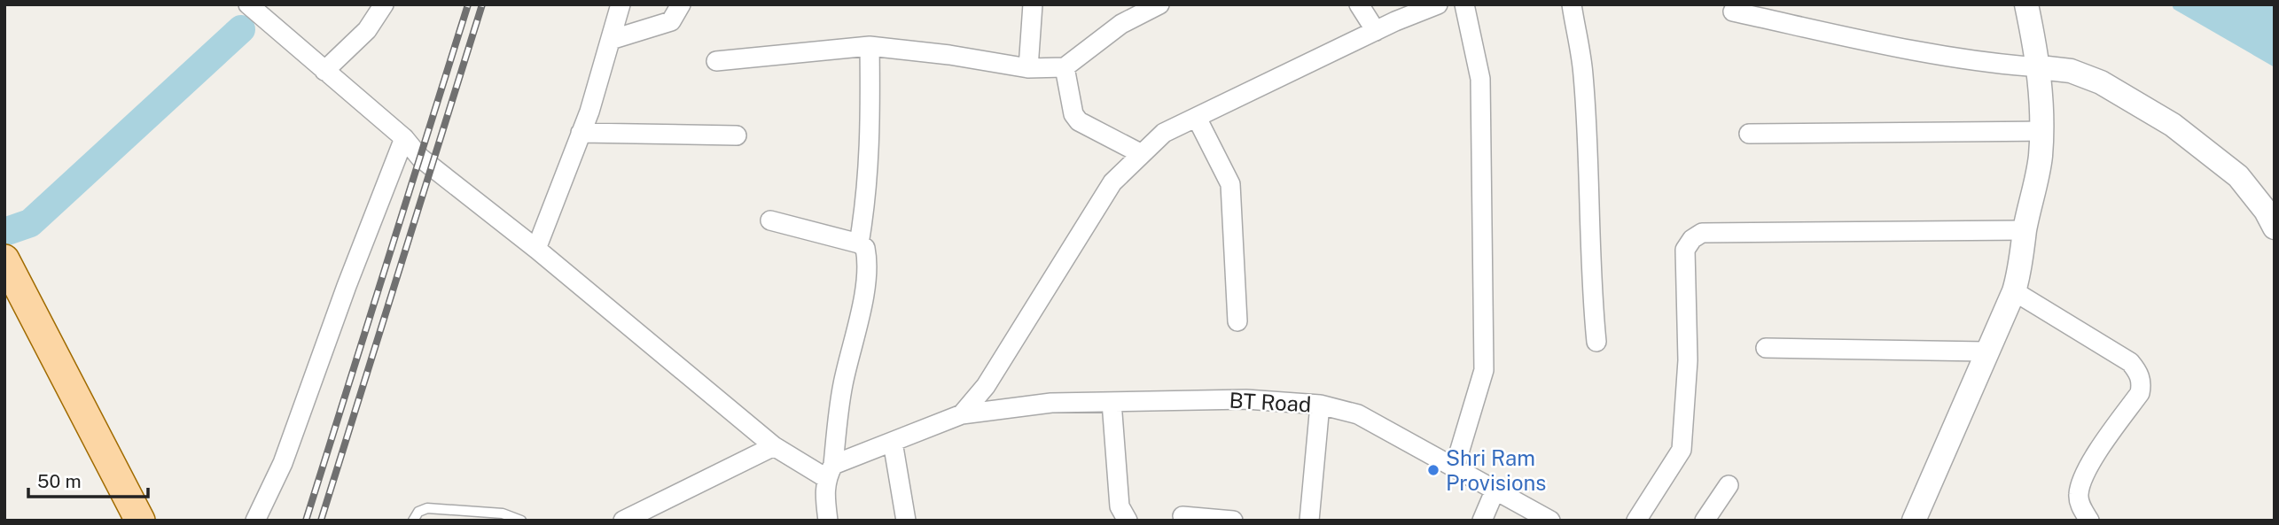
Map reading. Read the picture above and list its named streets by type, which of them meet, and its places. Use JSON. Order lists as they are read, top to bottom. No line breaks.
{"streets":{"street":["BT Road"]},"places":["Shri Ram Provisions"],"scale_bar":"50 m"}
